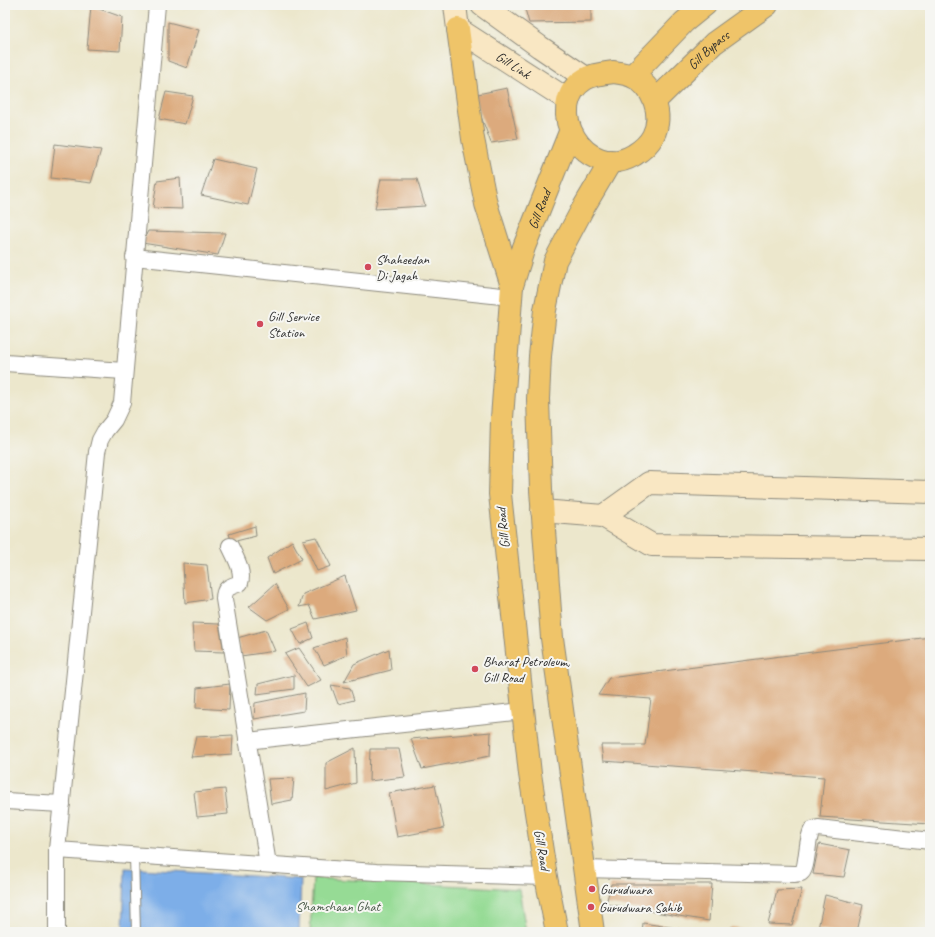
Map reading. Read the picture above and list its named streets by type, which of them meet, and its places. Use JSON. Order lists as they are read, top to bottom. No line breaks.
{"streets":{"main road":["Gill Bypass","Gill Road"],"street":["Gill Link"]},"crossings":[["Gill Bypass","Gill Link"],["Gill Bypass","Gill Road"],["Gill Link","Gill Road"]],"parks":["Shamshaan Ghat"],"places":["Shaheedan Di Jagah","Gill Service Station","Bharat Petroleum, Gill Road","Gurudwara","Gurudwara Sahib"]}
